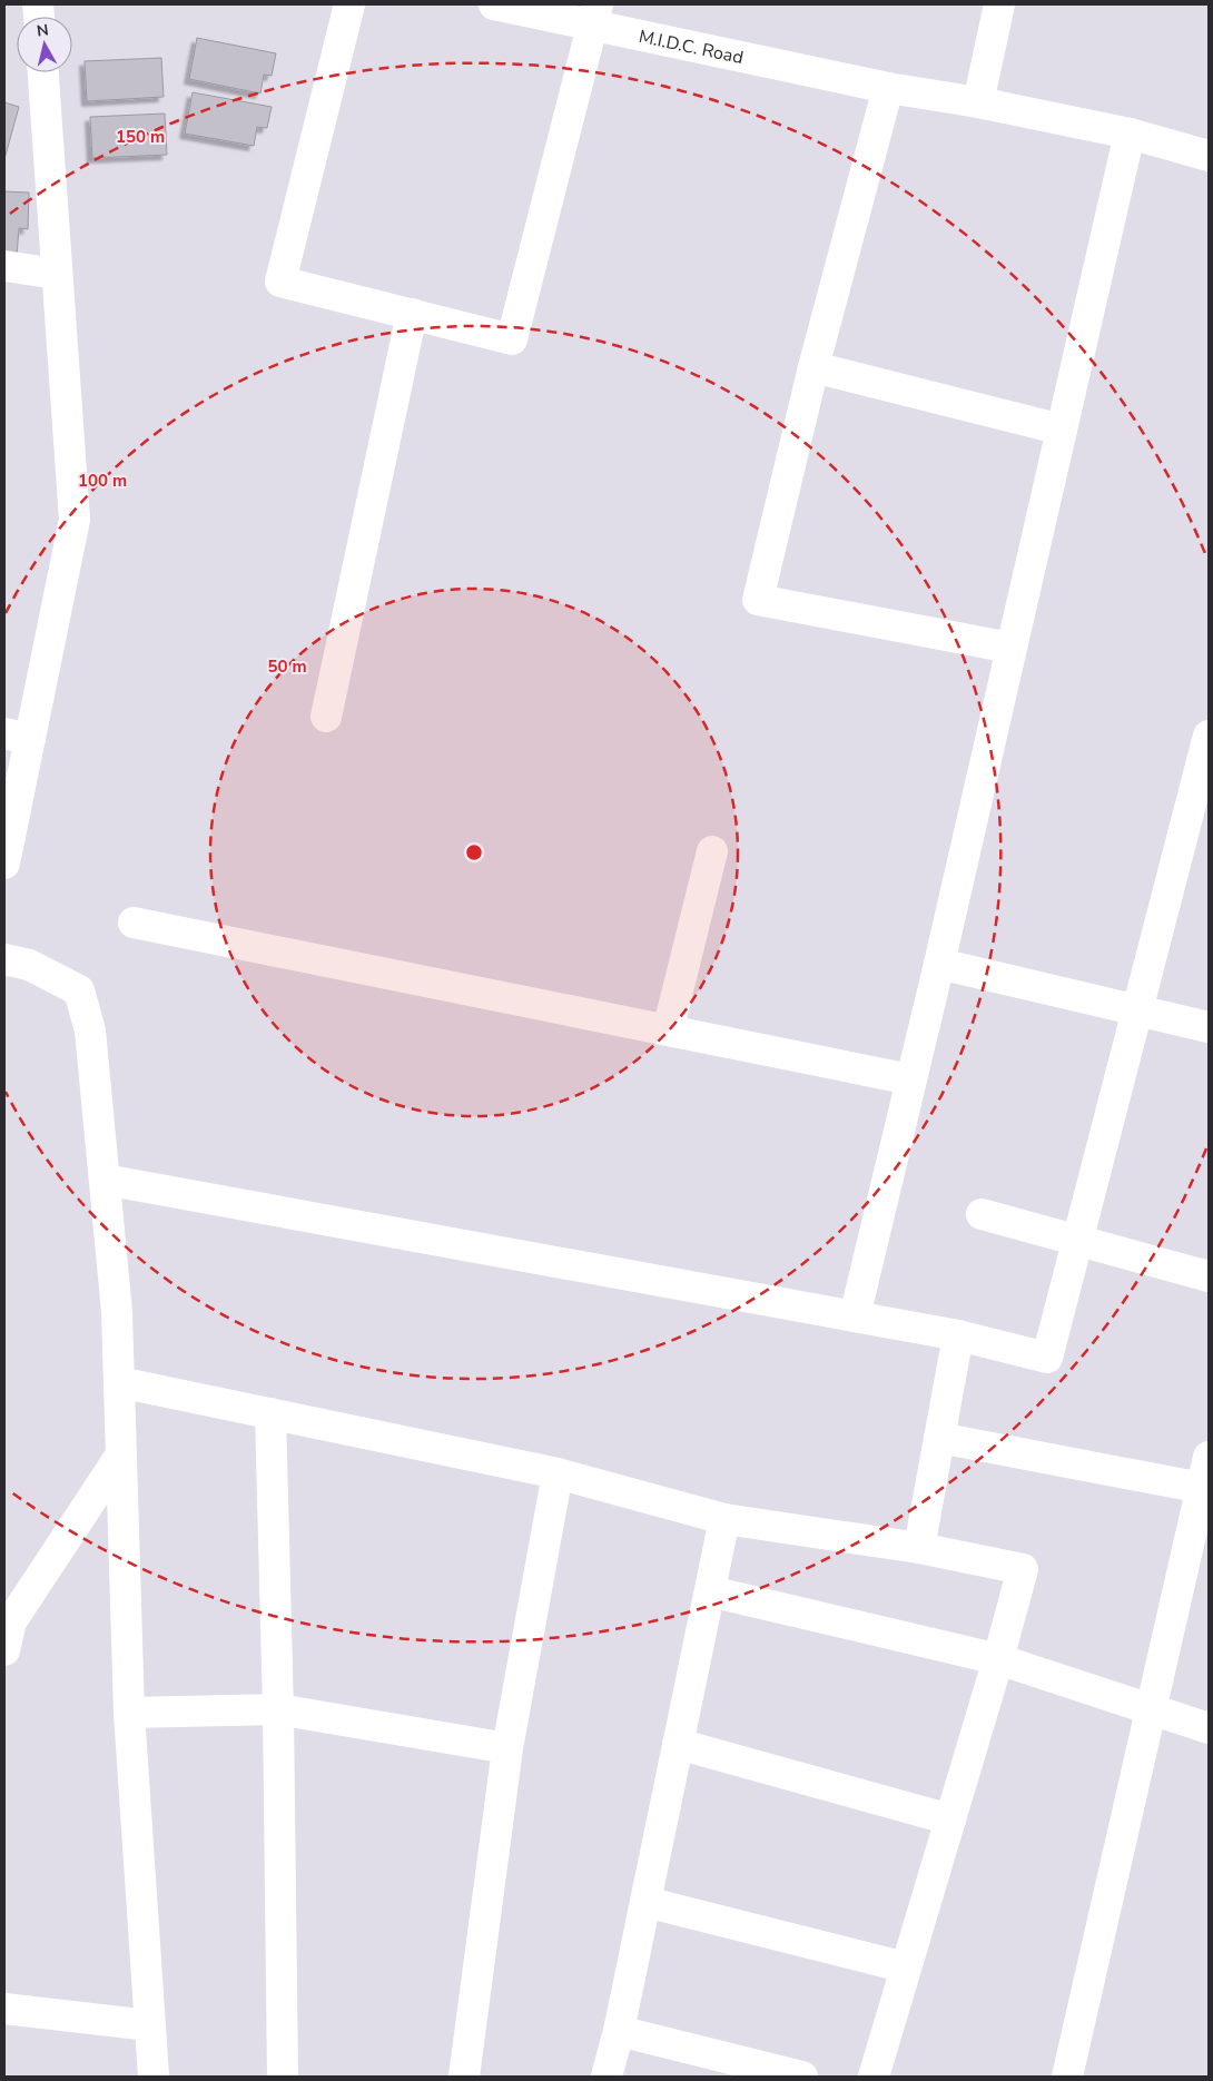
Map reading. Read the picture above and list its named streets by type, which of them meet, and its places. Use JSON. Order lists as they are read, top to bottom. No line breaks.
{"streets":{"street":["M.I.D.C. Road"]},"north":"top","rings":["150 m","100 m","50 m"]}
